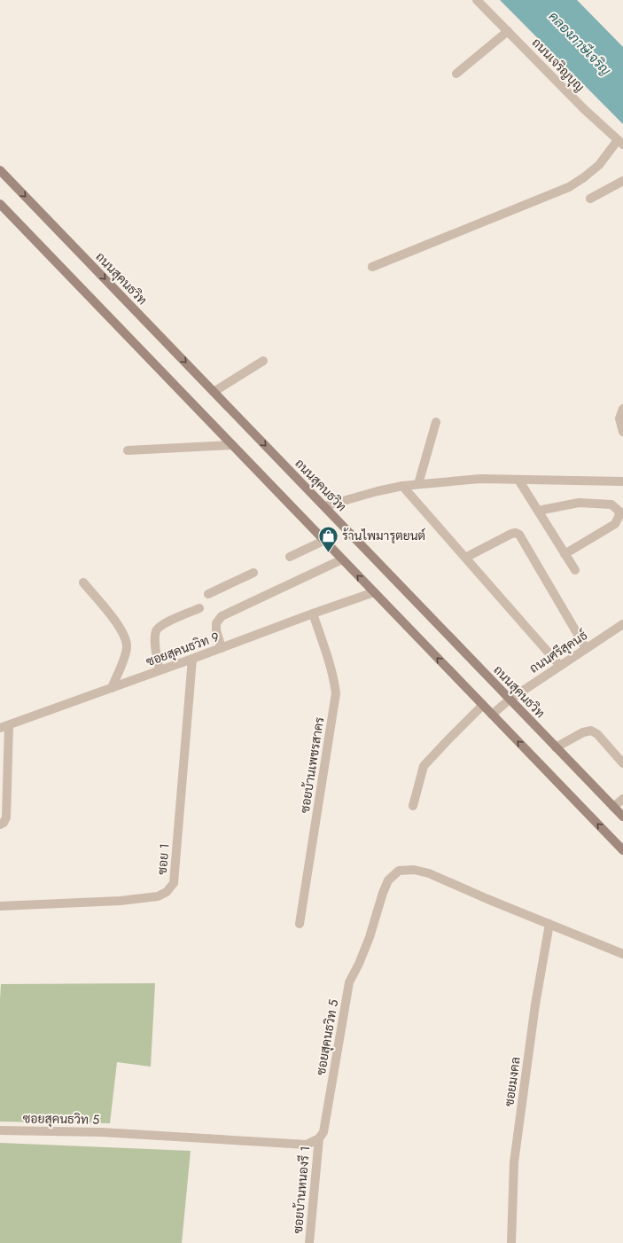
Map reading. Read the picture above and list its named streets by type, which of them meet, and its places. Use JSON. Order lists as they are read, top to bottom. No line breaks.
{"streets":{"main road":["ถนนสุคนธวิท"],"street":["ถนนเจริญบุญ","ซอยสุคนธวิท 9","ถนนศรีสุคนธ์","ซอยบ้านเพชรสาคร","ซอย 1","ซอยสุคนธวิท 5","ซอยมงคล","ซอยบ้านหนองรี 1"]},"crossings":[["ถนนสุคนธวิท","ถนนศรีสุคนธ์"],["ซอยสุคนธวิท 9","ซอยบ้านเพชรสาคร"],["ซอยสุคนธวิท 9","ซอย 1"],["ซอยสุคนธวิท 5","ซอยมงคล"],["ซอยสุคนธวิท 5","ซอยบ้านหนองรี 1"]],"water":["คลองภาษีเจริญ"],"places":{"shop":["ร้านไพมารุตยนต์"]}}
